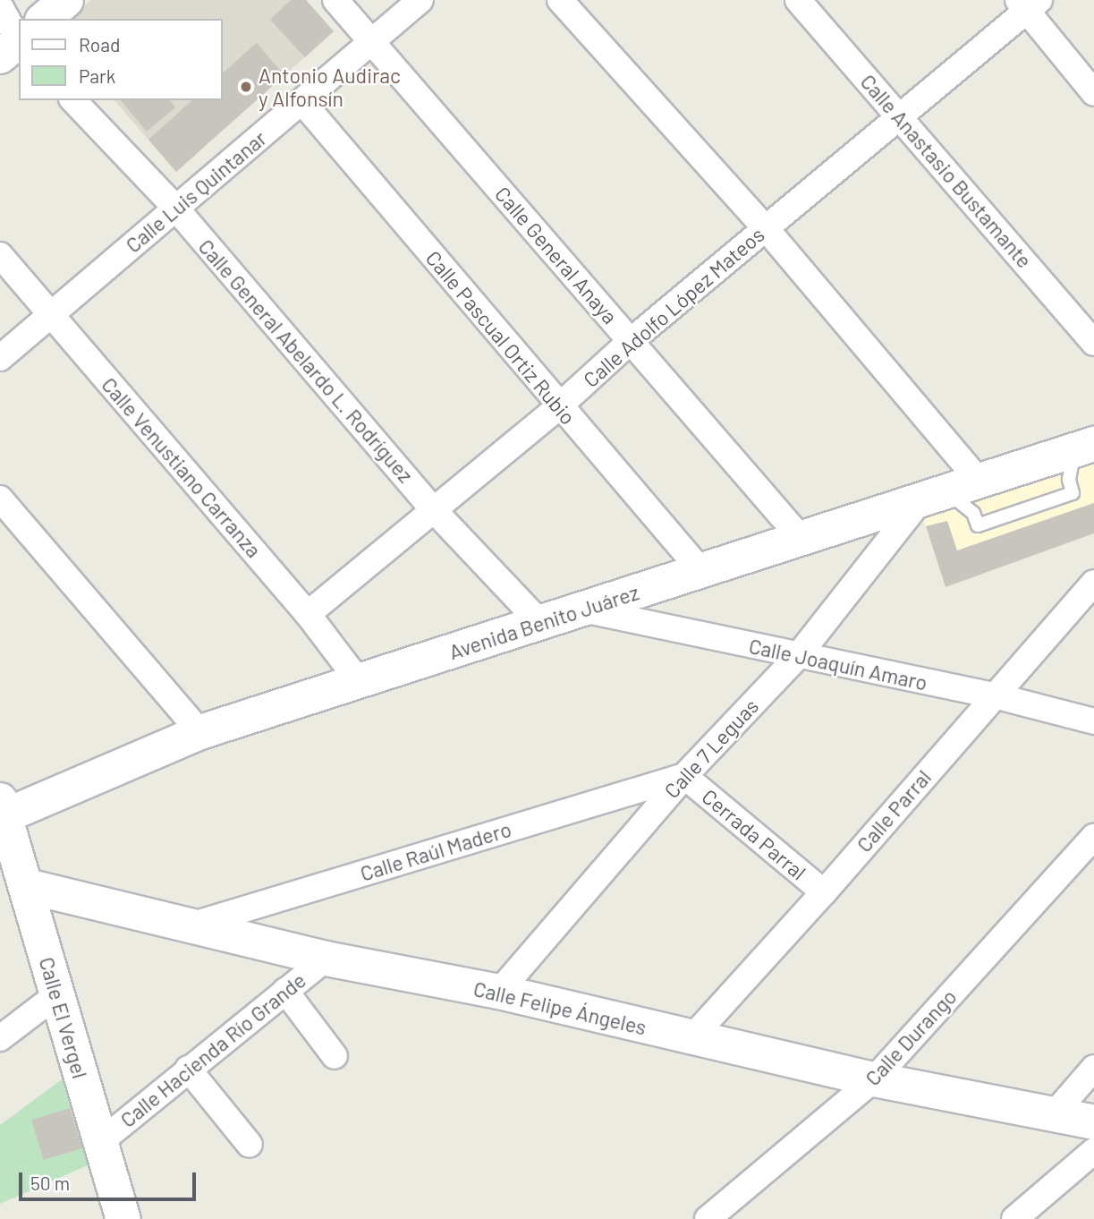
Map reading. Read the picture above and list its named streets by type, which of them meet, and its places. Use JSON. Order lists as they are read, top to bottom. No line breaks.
{"streets":{"street":["Calle Anastasio Bustamante","Calle Luis Quintanar","Calle General Anaya","Calle Adolfo López Mateos","Calle Pascual Ortiz Rubio","Calle General Abelardo L. Rodríguez","Calle Venustiano Carranza","Avenida Benito Juárez","Calle Joaquín Amaro","Calle 7 Leguas","Calle Parral","Cerrada Parral","Calle Raúl Madero","Calle Felipe Ángeles","Calle El Vergel","Calle Durango","Calle Hacienda Río Grande"]},"crossings":[["Calle Anastasio Bustamante","Calle Adolfo López Mateos"],["Calle Luis Quintanar","Calle General Anaya"],["Calle Luis Quintanar","Calle Pascual Ortiz Rubio"],["Calle Luis Quintanar","Calle General Abelardo L. Rodríguez"],["Calle Luis Quintanar","Calle Venustiano Carranza"],["Calle General Anaya","Calle Adolfo López Mateos"],["Calle General Anaya","Avenida Benito Juárez"],["Calle Adolfo López Mateos","Calle Pascual Ortiz Rubio"],["Calle Adolfo López Mateos","Calle General Abelardo L. Rodríguez"],["Calle Adolfo López Mateos","Calle Venustiano Carranza"],["Calle Pascual Ortiz Rubio","Avenida Benito Juárez"],["Calle General Abelardo L. Rodríguez","Avenida Benito Juárez"],["Calle Venustiano Carranza","Avenida Benito Juárez"],["Avenida Benito Juárez","Calle Joaquín Amaro"],["Avenida Benito Juárez","Calle 7 Leguas"],["Avenida Benito Juárez","Calle El Vergel"],["Calle Joaquín Amaro","Calle 7 Leguas"],["Calle Joaquín Amaro","Calle Parral"],["Calle 7 Leguas","Cerrada Parral"],["Calle 7 Leguas","Calle Raúl Madero"],["Calle 7 Leguas","Calle Felipe Ángeles"],["Calle Parral","Cerrada Parral"],["Calle Parral","Calle Felipe Ángeles"],["Cerrada Parral","Calle Raúl Madero"],["Calle Raúl Madero","Calle Felipe Ángeles"],["Calle Felipe Ángeles","Calle El Vergel"],["Calle Felipe Ángeles","Calle Durango"],["Calle Felipe Ángeles","Calle Hacienda Río Grande"],["Calle El Vergel","Calle Hacienda Río Grande"]],"places":["Antonio Audirac y Alfonsín"],"legend":["Road","Park"],"scale_bar":"50 m"}
